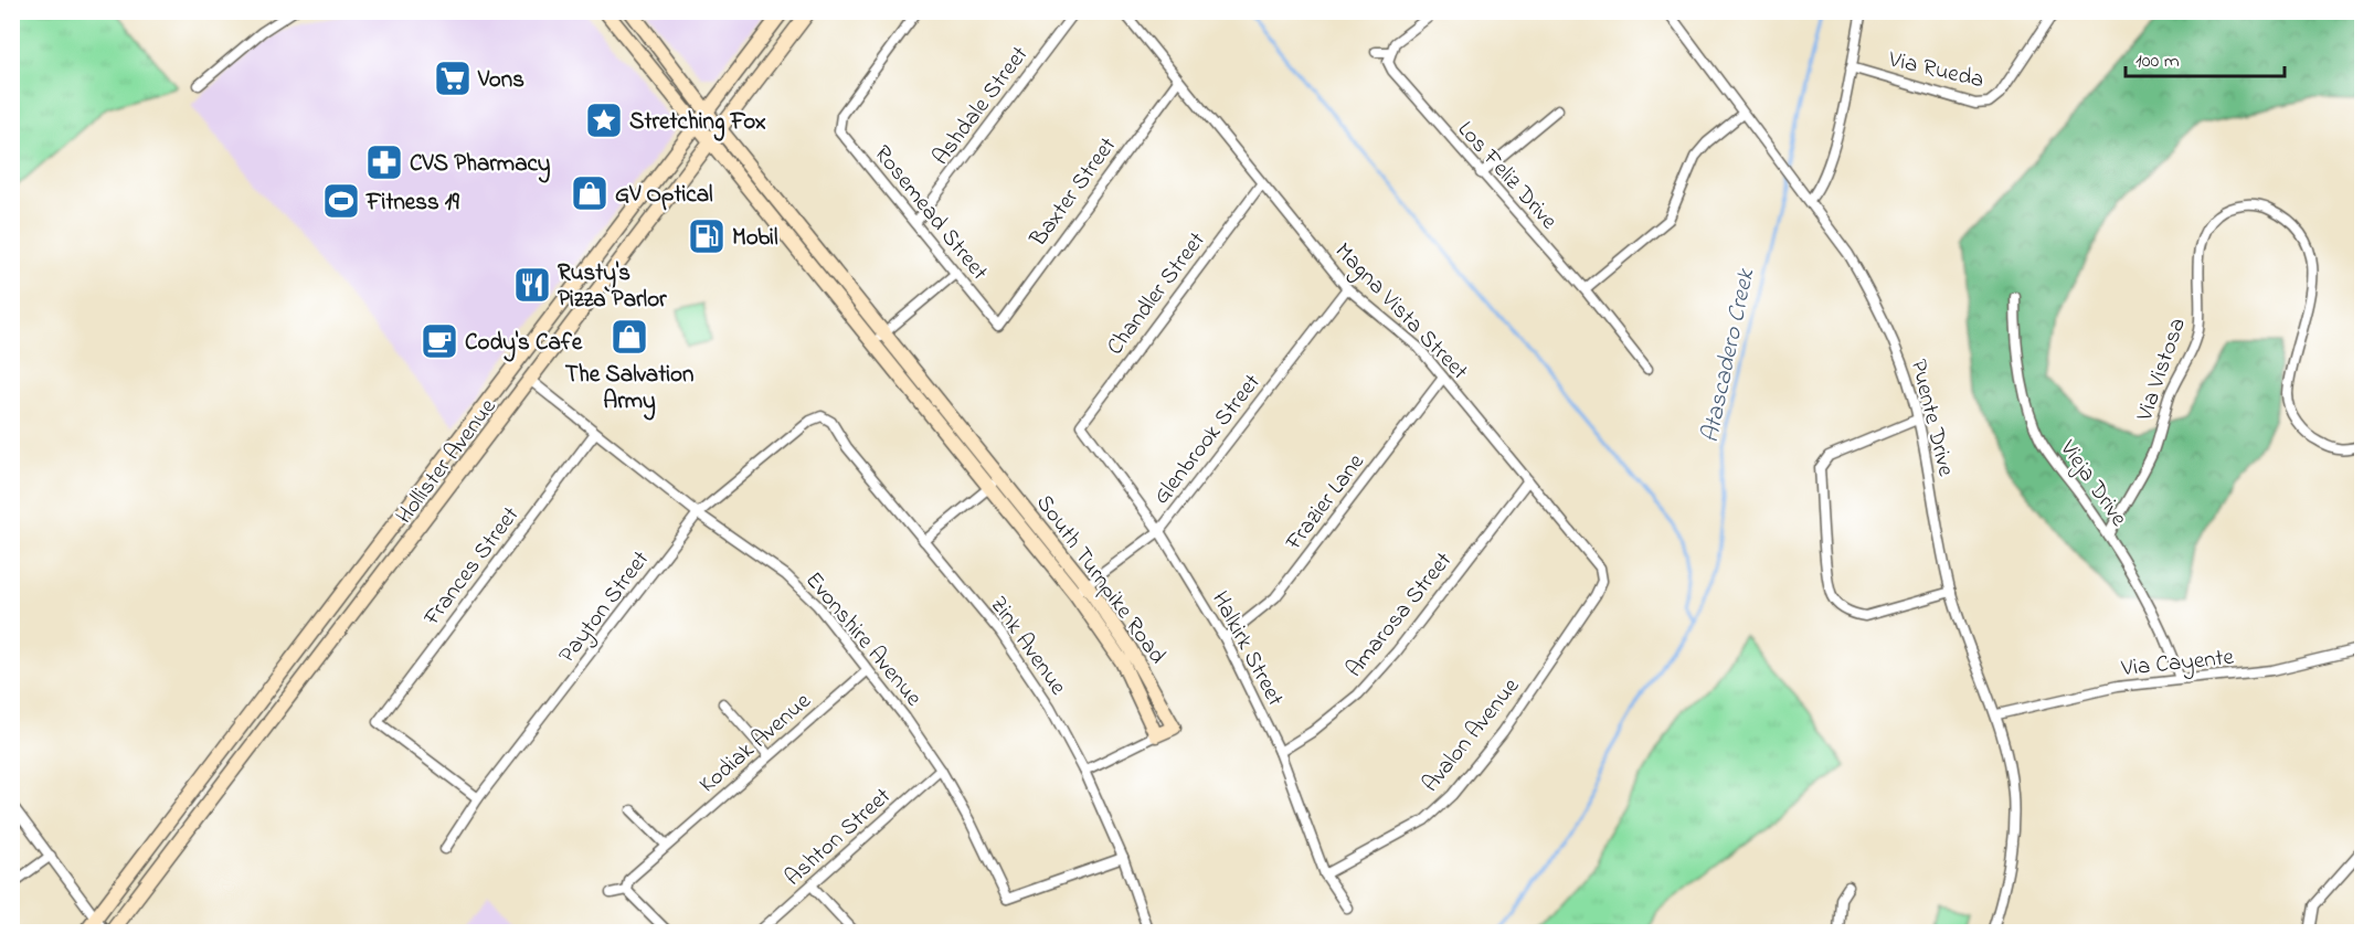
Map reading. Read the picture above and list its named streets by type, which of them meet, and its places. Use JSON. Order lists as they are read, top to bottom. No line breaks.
{"streets":{"main road":["Hollister Avenue","South Turnpike Road"],"street":["Via Rueda","Ashdale Street","Los Feliz Drive","Baxter Street","Rosemead Street","Chandler Street","Magna Vista Street","Via Vistosa","Puente Drive","Glenbrook Street","Vieja Drive","Frazier Lane","Frances Street","Payton Street","Amarosa Street","Evonshire Avenue","Zink Avenue","Halkirk Street","Via Cayente","Avalon Avenue","Kodiak Avenue","Ashton Street"]},"crossings":[["Ashdale Street","Rosemead Street"],["Baxter Street","Rosemead Street"],["Baxter Street","Magna Vista Street"],["Chandler Street","Magna Vista Street"],["Chandler Street","Halkirk Street"],["Magna Vista Street","Glenbrook Street"],["Magna Vista Street","Frazier Lane"],["Magna Vista Street","Amarosa Street"],["Magna Vista Street","Avalon Avenue"],["Via Vistosa","Vieja Drive"],["Puente Drive","Via Cayente"],["Glenbrook Street","South Turnpike Road"],["Glenbrook Street","Halkirk Street"],["Hollister Avenue","South Turnpike Road"],["Hollister Avenue","Evonshire Avenue"],["Vieja Drive","Via Cayente"],["Frazier Lane","Halkirk Street"],["Frances Street","Payton Street"],["Frances Street","Evonshire Avenue"],["Payton Street","Evonshire Avenue"],["Payton Street","Zink Avenue"],["Amarosa Street","Halkirk Street"],["Evonshire Avenue","Zink Avenue"],["Evonshire Avenue","Kodiak Avenue"],["Evonshire Avenue","Ashton Street"],["Halkirk Street","Avalon Avenue"]],"water":["Atascadero Creek"],"places":{"supermarket":["Vons"],"place":["Stretching Fox"],"pharmacy":["CVS Pharmacy"],"shop":["GV Optical","The Salvation Army"],"sports":["Fitness 19"],"fuel station":["Mobil"],"restaurant":["Rusty's Pizza Parlor"],"cafe":["Cody's Cafe"]},"scale_bar":"100 m"}
